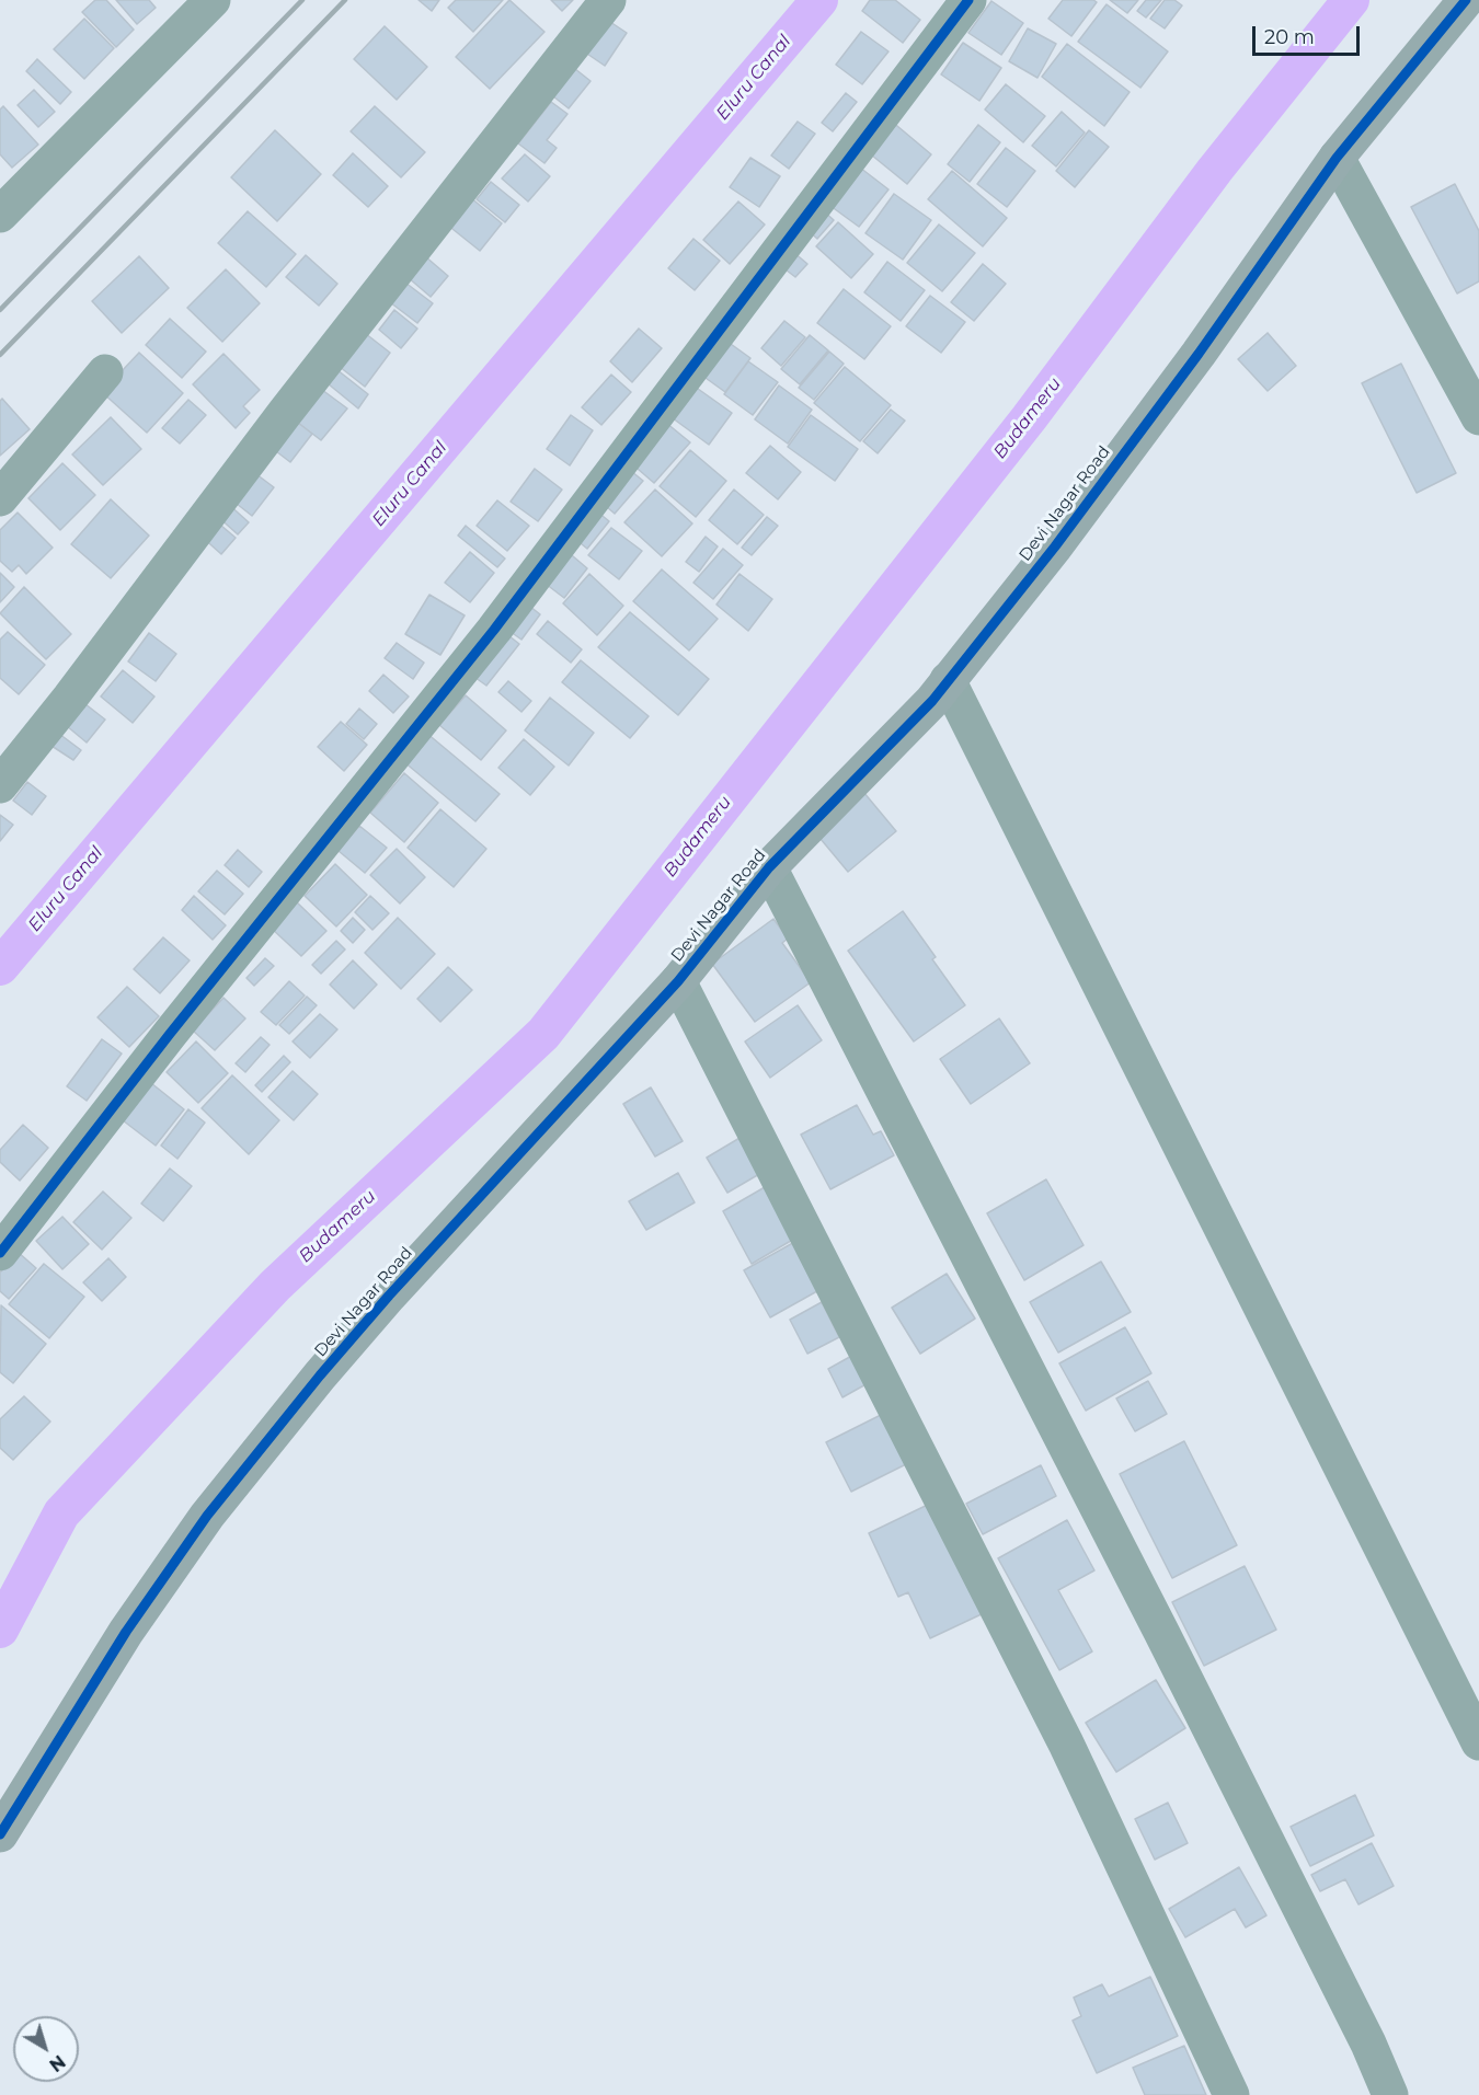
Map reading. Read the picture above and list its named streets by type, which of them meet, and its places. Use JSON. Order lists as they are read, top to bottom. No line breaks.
{"streets":{"street":["Devi Nagar Road"]},"water":["Eluru Canal","Budameru"],"scale_bar":"20 m","north":"bottom right"}
